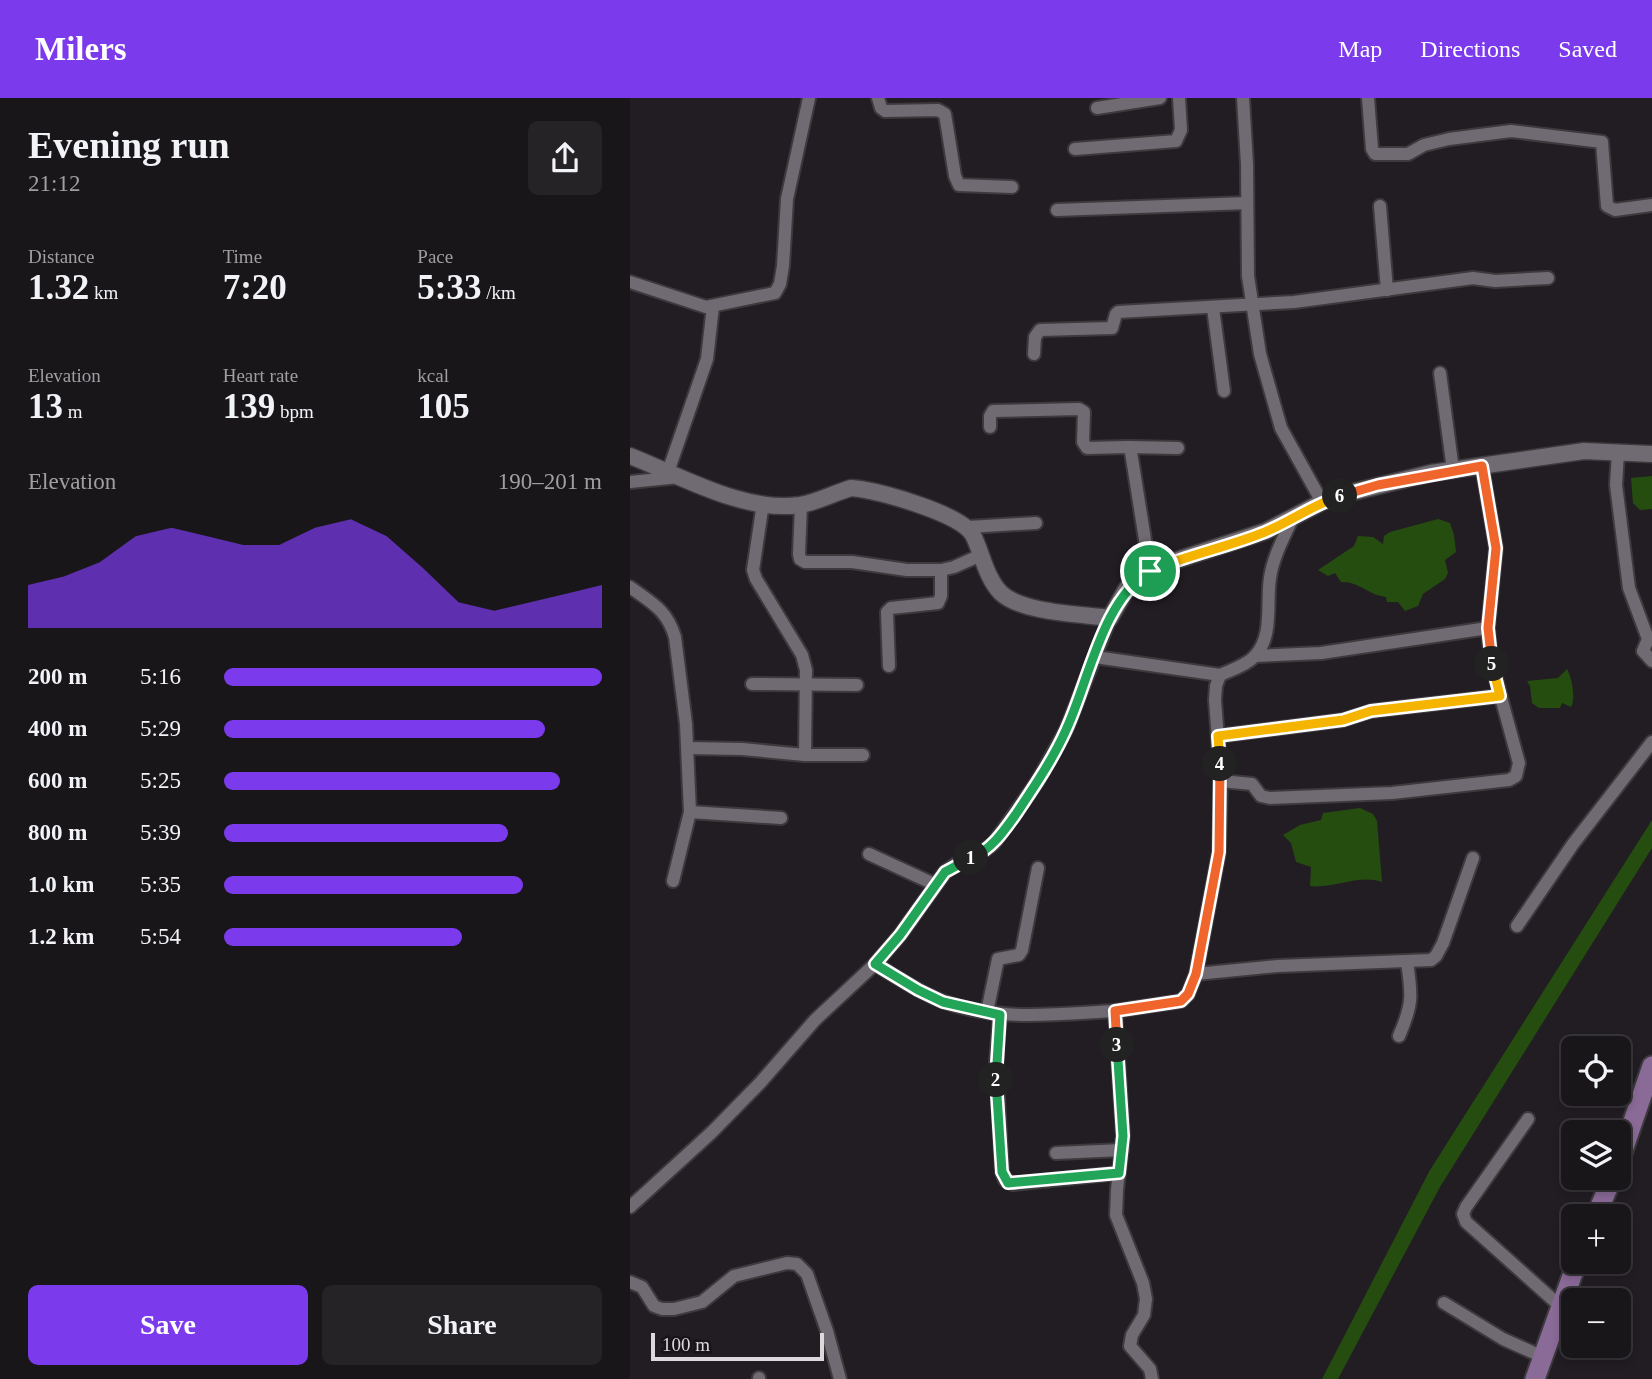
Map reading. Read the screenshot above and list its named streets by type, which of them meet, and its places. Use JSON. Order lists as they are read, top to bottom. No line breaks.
{"scale_bar":"100 m","page":{"header":"Milers","nav":["Map","Directions","Saved"],"heading":["Evening run","21:12"],"stats":[["Distance","1.32 km"],["Time","7:20"],["Pace","5:33 /km"],["Elevation","13 m"],["Heart rate","139 bpm"],["kcal","105"]],"chart":["Elevation","190–201 m"],"pins":["6","5","4","1","3","2"],"list":[{"name":"200 m","note":"5:16"},{"name":"400 m","note":"5:29"},{"name":"600 m","note":"5:25"},{"name":"800 m","note":"5:39"},{"name":"1.0 km","note":"5:35"},{"name":"1.2 km","note":"5:54"}],"map_buttons":["+","−"],"buttons":["Save","Share"],"scale":"100 m"}}
